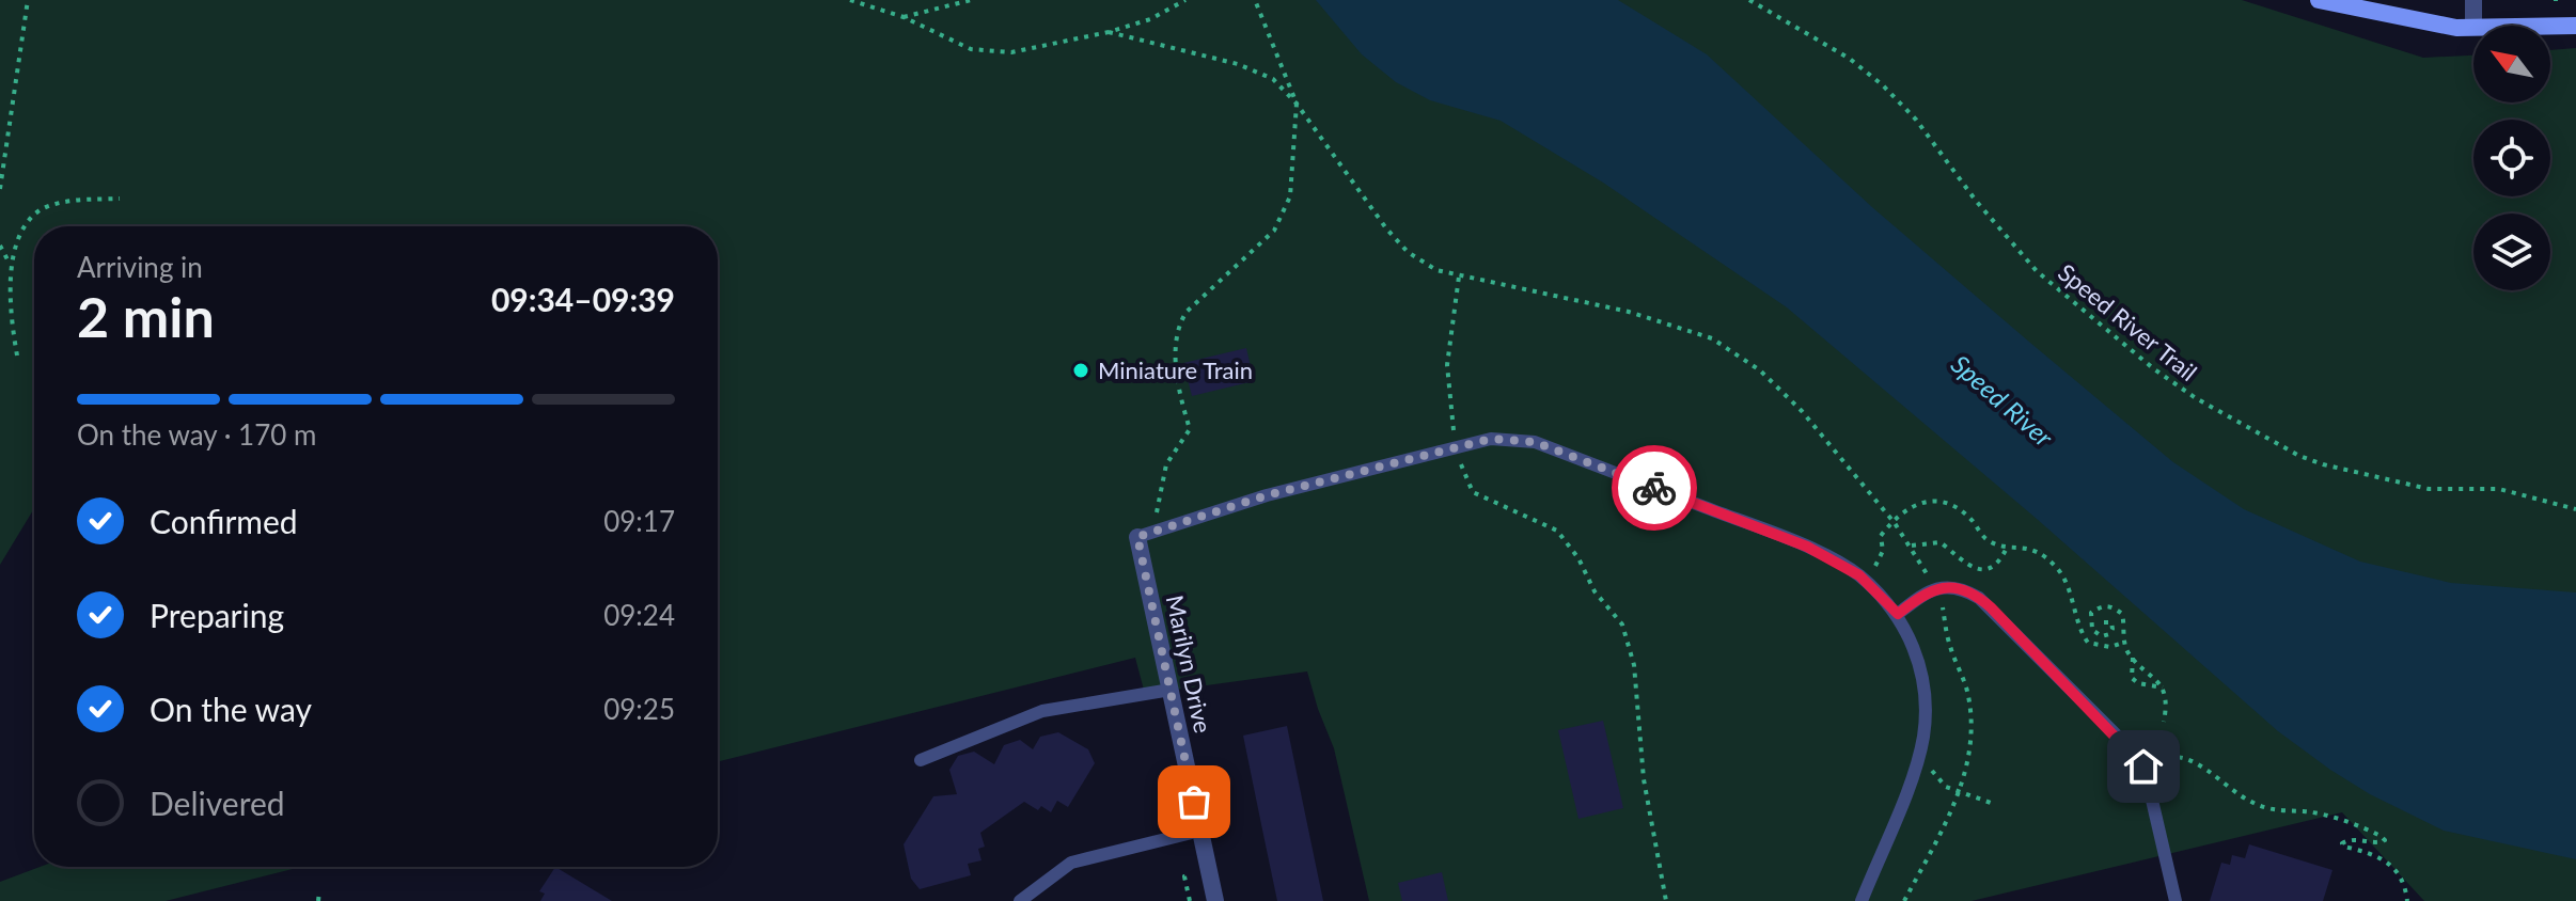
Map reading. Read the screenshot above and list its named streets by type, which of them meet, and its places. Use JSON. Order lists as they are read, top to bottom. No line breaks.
{"streets":{"street":["Marilyn Drive"],"path":["Speed River Trail"]},"water":["Speed River"],"places":["Miniature Train"],"north":"top left","page":{"heading":["2 min","Arriving in","09:34–09:39"],"bar":"On the way · 170 m","list":[["Confirmed","09:17"],["Preparing","09:24"],["On the way","09:25"],"Delivered"]}}
